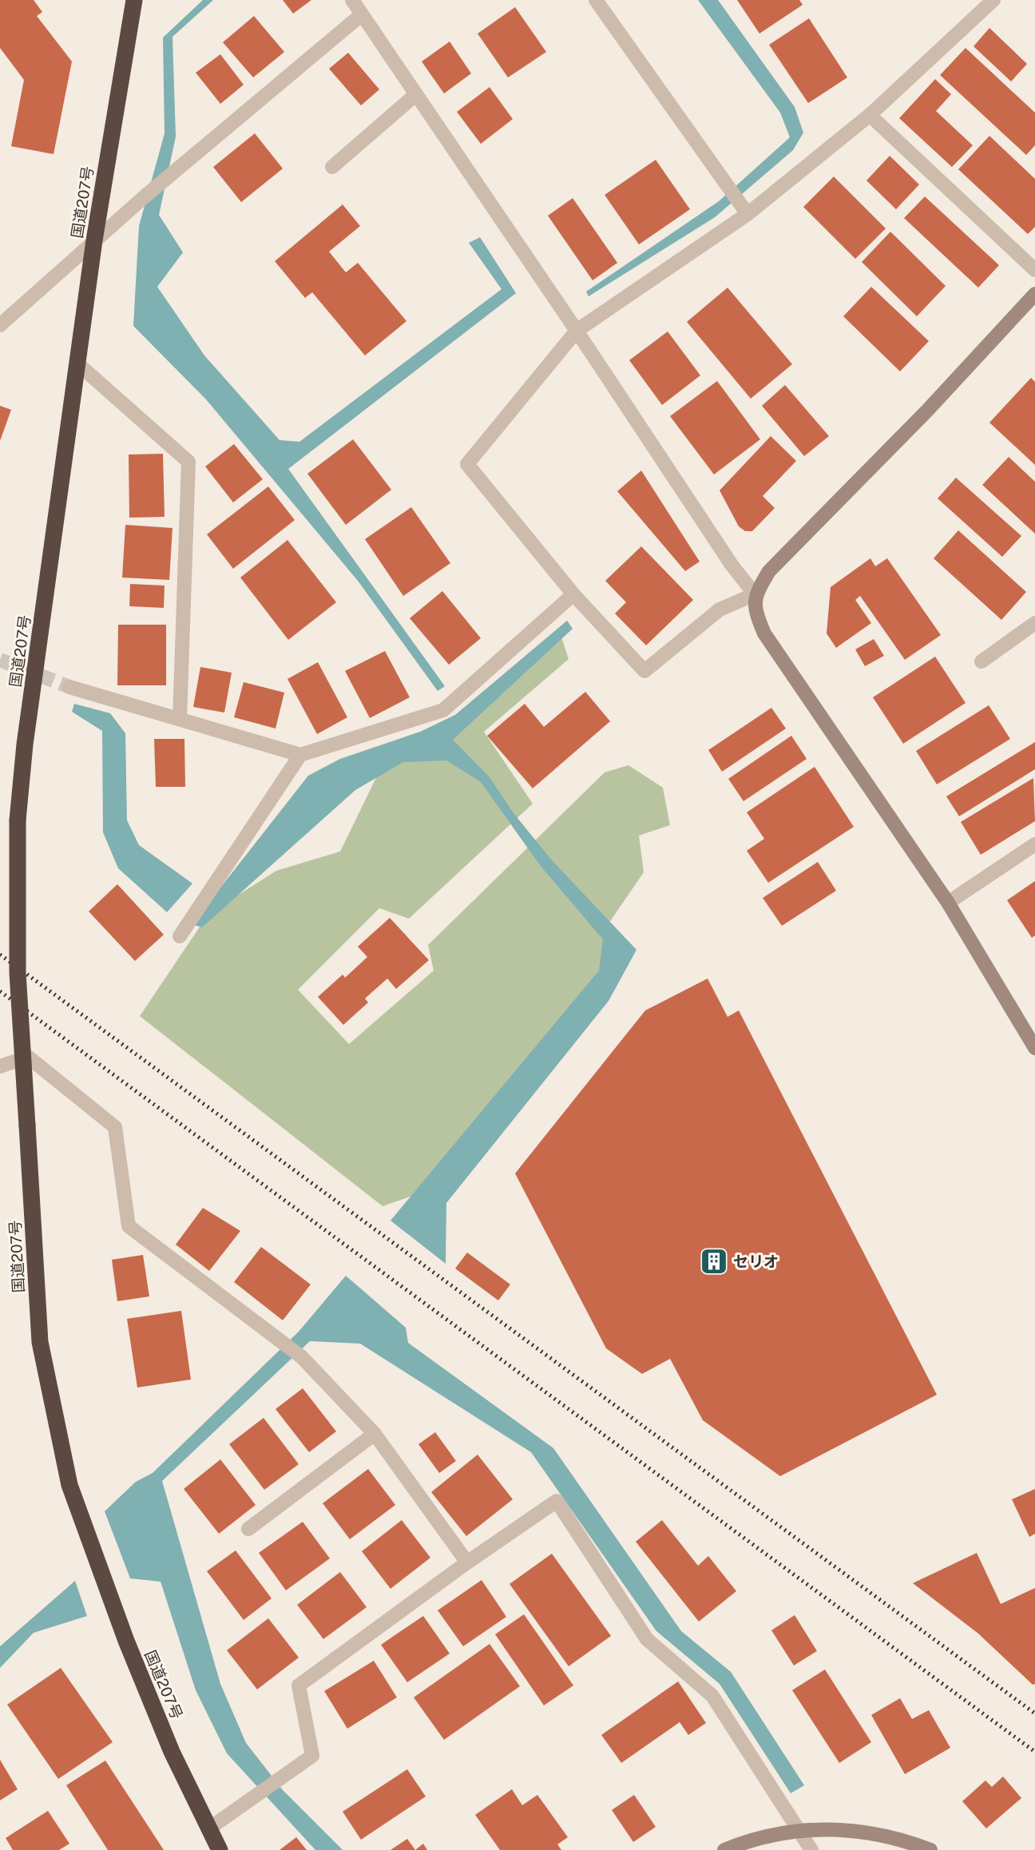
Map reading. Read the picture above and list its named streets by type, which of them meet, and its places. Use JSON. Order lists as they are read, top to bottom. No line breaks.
{"streets":{"highway":["国道207号"]},"places":{"building":["セリオ"]}}
